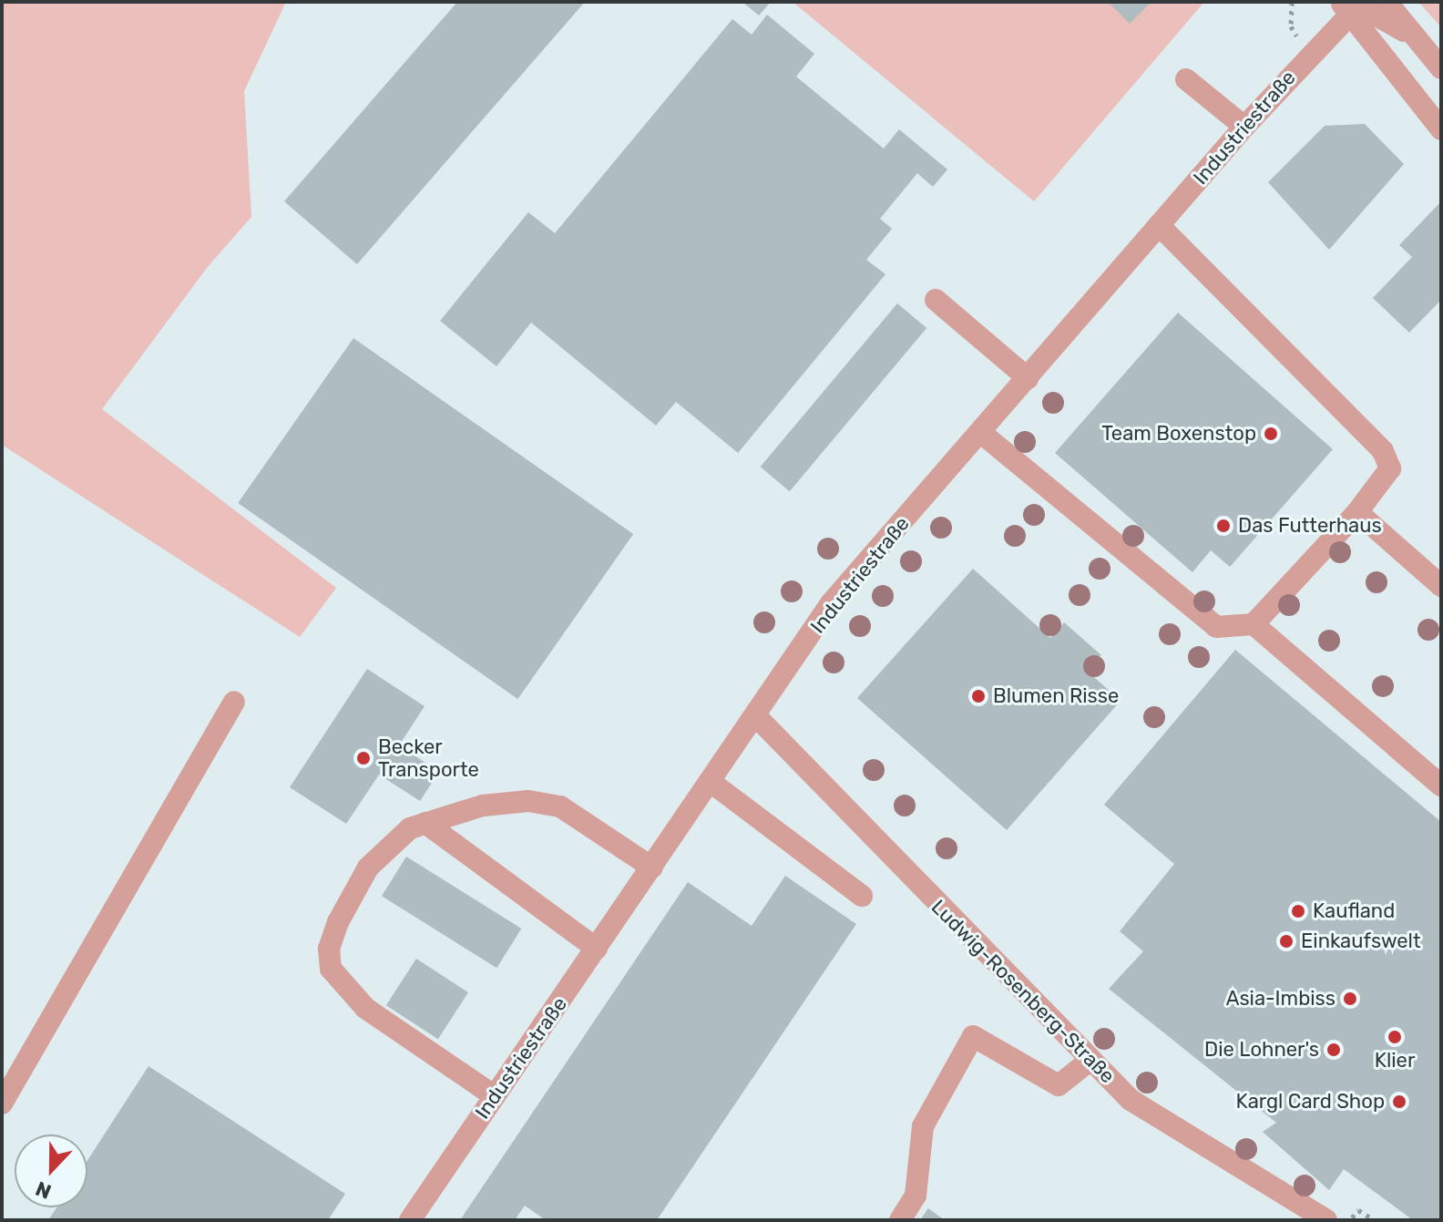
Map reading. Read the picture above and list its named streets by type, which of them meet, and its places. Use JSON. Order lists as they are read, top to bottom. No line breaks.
{"streets":{"street":["Industriestraße","Ludwig-Rosenberg-Straße"]},"crossings":[["Industriestraße","Ludwig-Rosenberg-Straße"]],"places":["Team Boxenstop","Das Futterhaus","Blumen Risse","Becker Transporte","Kaufland","Einkaufswelt","Asia-Imbiss","Klier","Die Lohner's","Kargl Card Shop"],"north":"bottom"}
